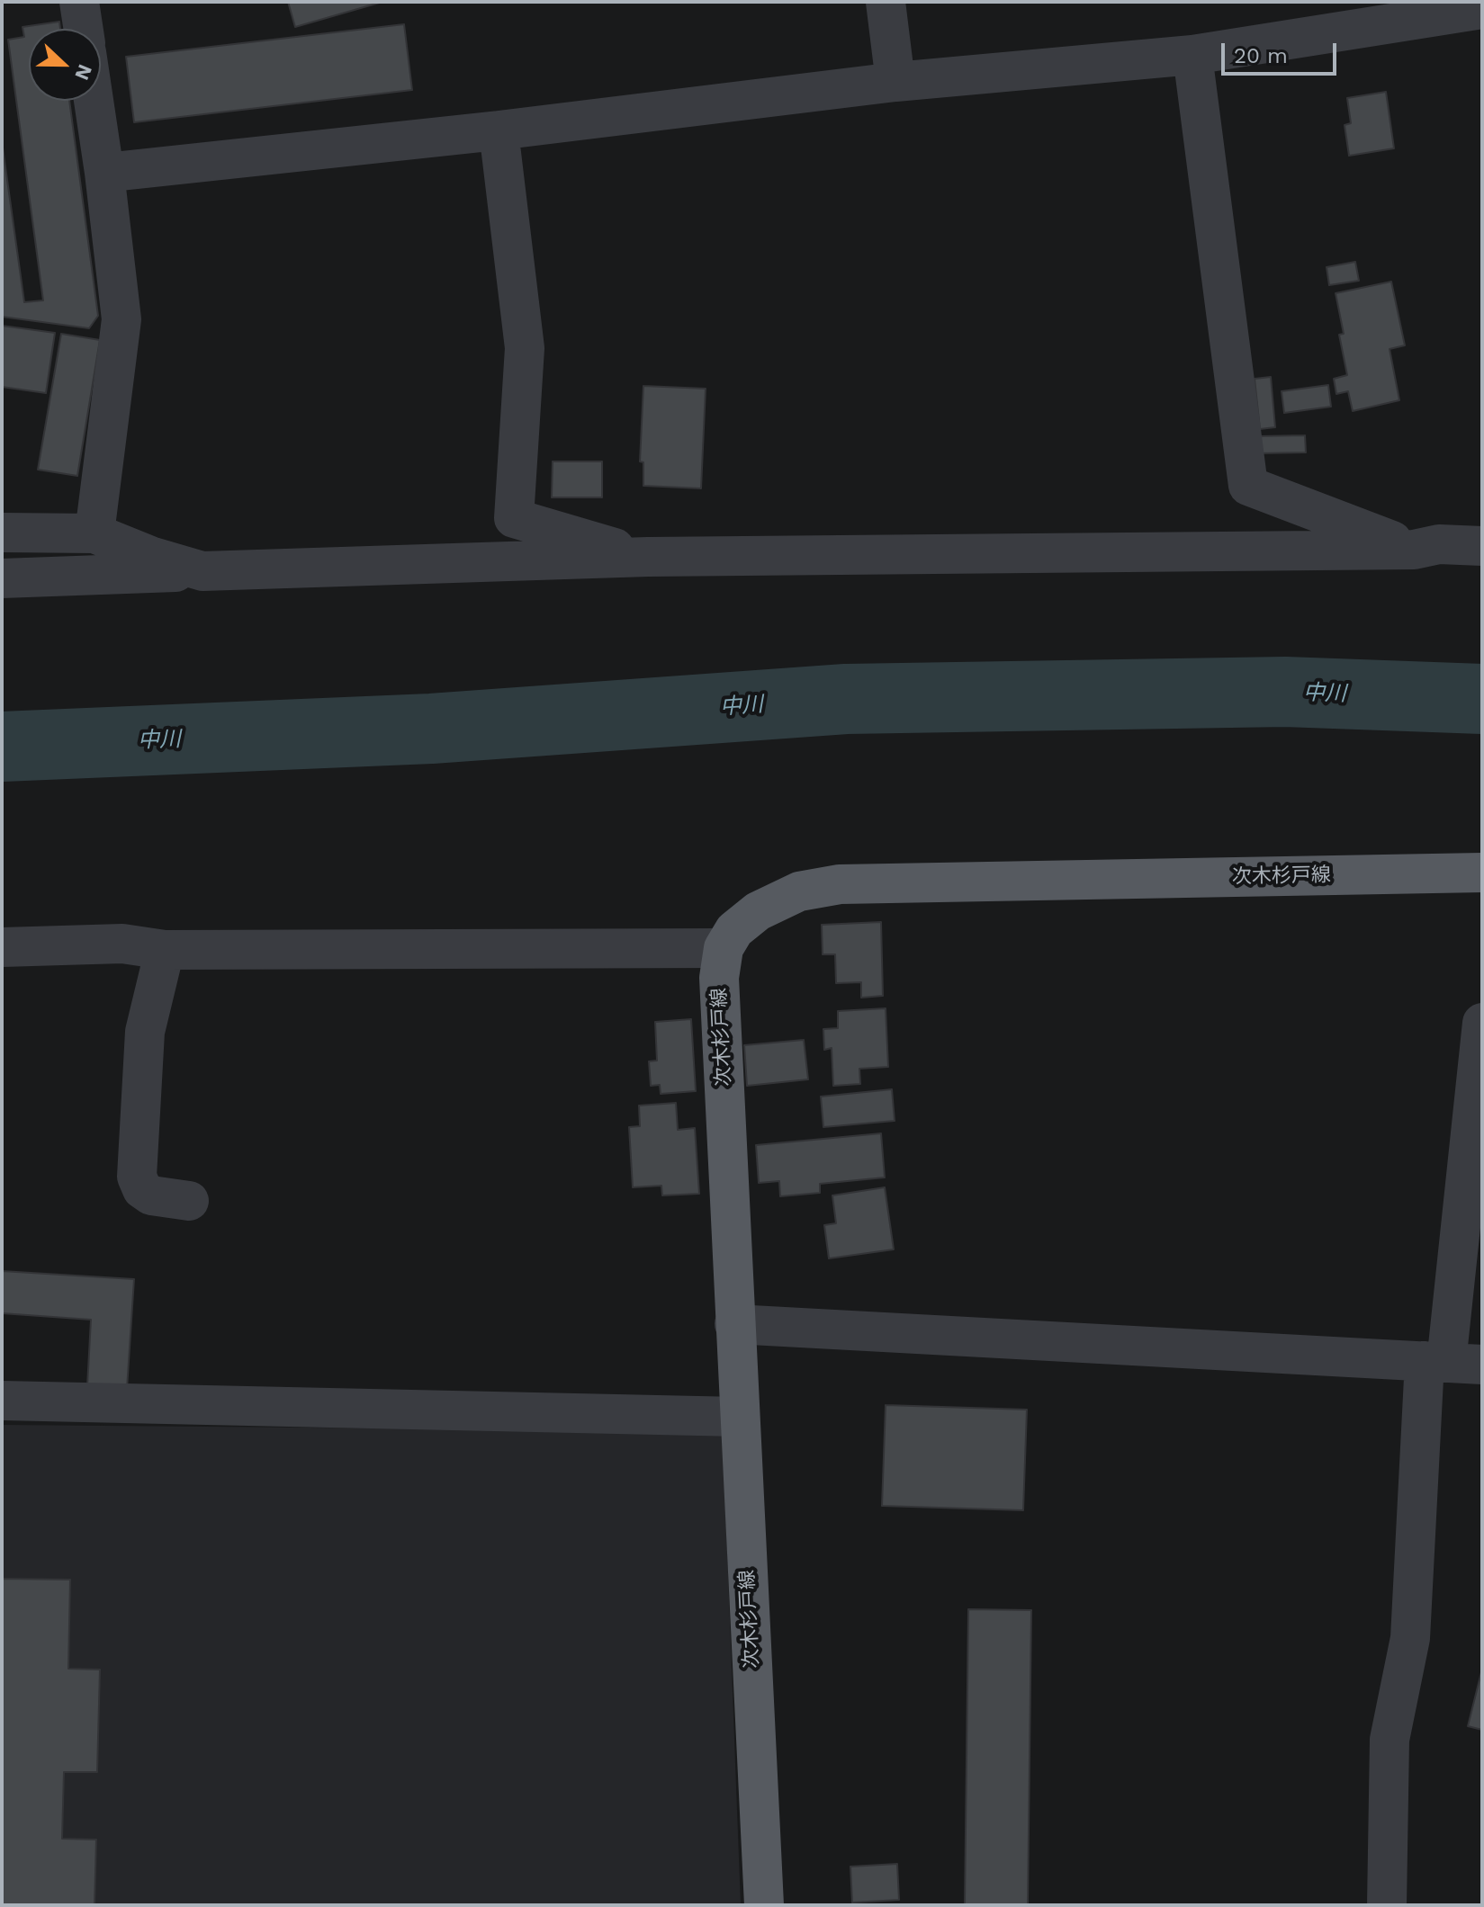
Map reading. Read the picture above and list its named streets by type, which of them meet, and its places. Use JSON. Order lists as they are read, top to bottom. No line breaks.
{"streets":{"main road":["次木杉戸線"]},"water":["中川"],"scale_bar":"20 m","north":"right"}
